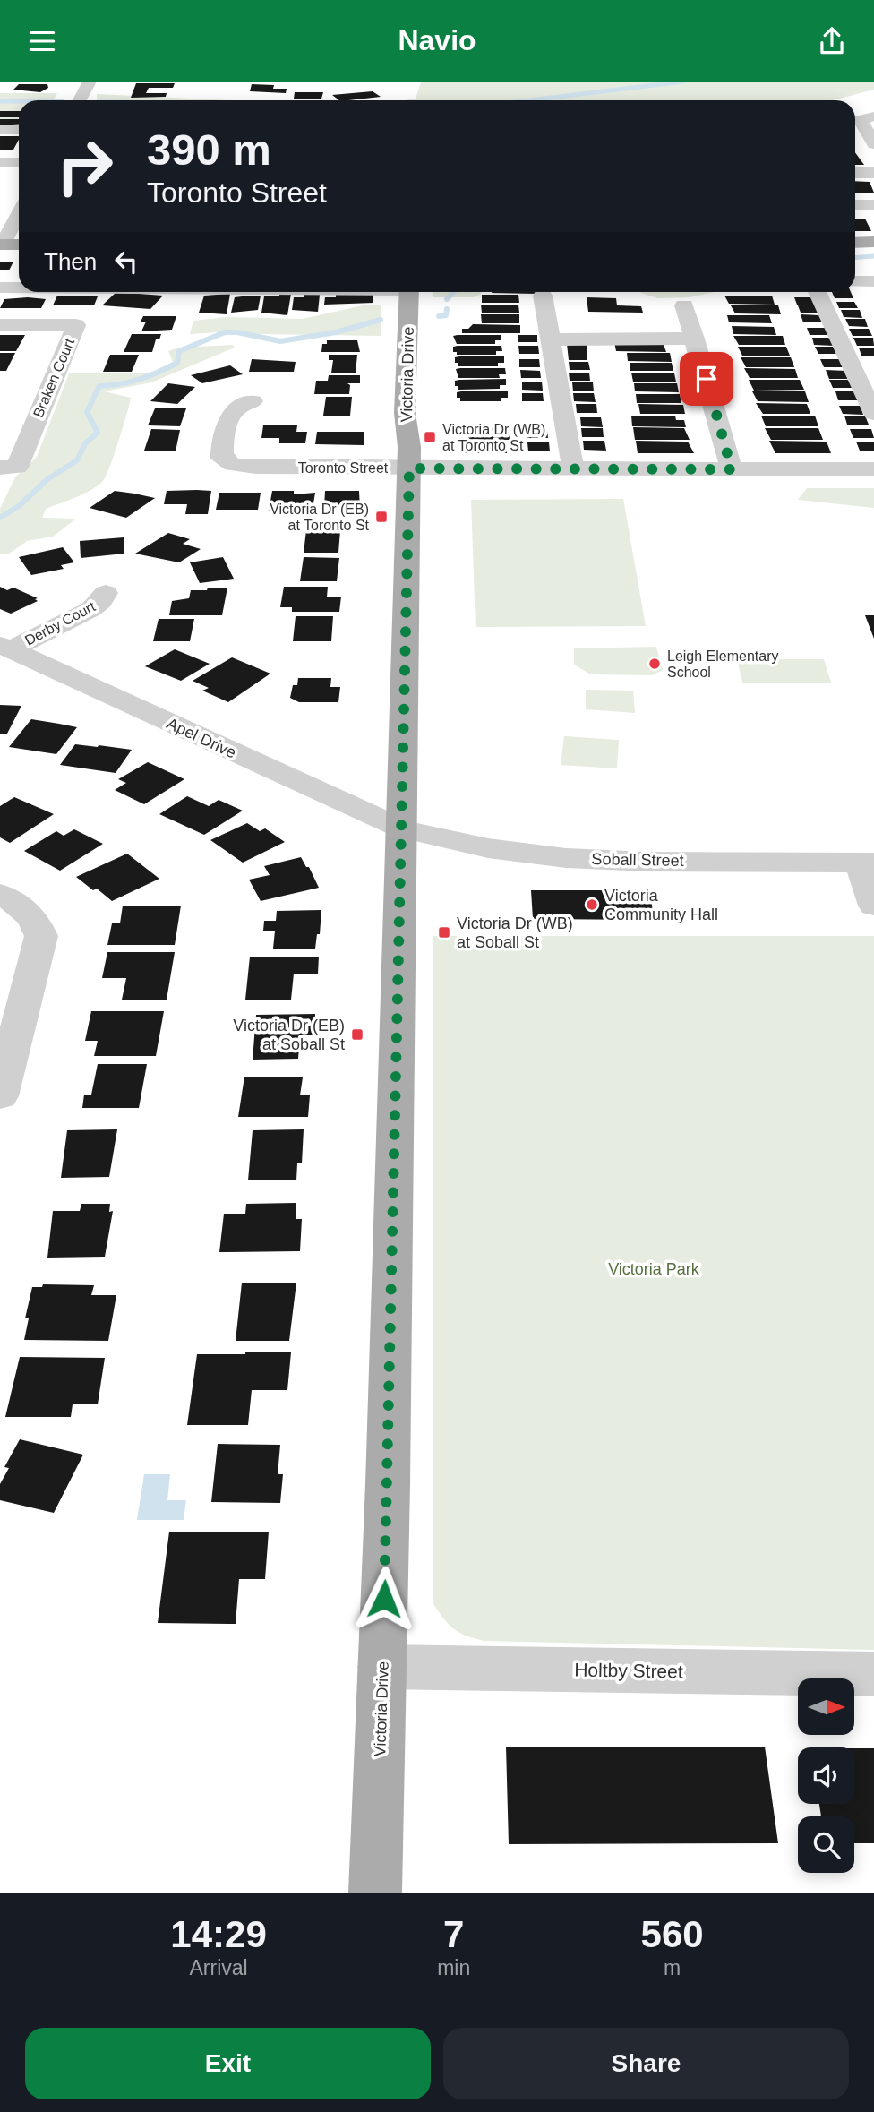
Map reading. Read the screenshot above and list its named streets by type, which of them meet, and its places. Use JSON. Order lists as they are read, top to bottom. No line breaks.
{"streets":{"main road":["Victoria Drive"],"street":["Braken Court","Toronto Street","Derby Court","Apel Drive","Soball Street","Holtby Street"]},"crossings":[["Victoria Drive","Toronto Street"],["Victoria Drive","Apel Drive"],["Victoria Drive","Soball Street"],["Victoria Drive","Holtby Street"],["Derby Court","Apel Drive"],["Apel Drive","Soball Street"]],"parks":["Victoria Park"],"places":{"transit":["Victoria Dr (WB) at Toronto St","Victoria Dr (EB) at Toronto St","Victoria Dr (WB) at Soball St","Victoria Dr (EB) at Soball St"],"other":["Leigh Elementary School","Victoria Community Hall"]},"north":"right","page":{"header":"Navio","turn":["390 m","Toronto Street"],"then":"Then","eta":["14:29","Arrival","7","min","560","m"],"buttons":["Exit","Share"]}}
